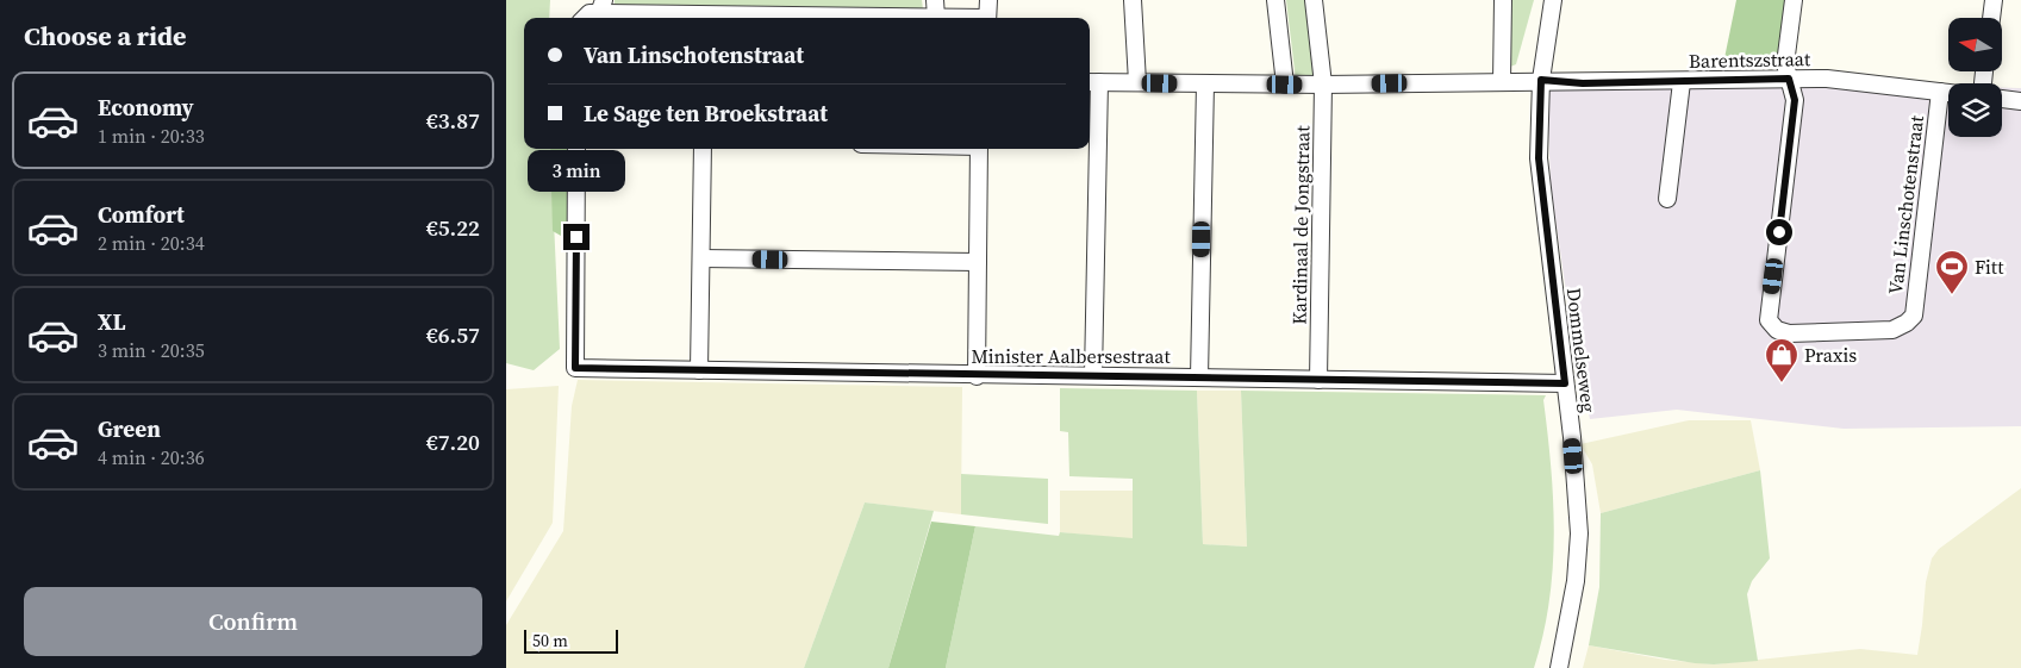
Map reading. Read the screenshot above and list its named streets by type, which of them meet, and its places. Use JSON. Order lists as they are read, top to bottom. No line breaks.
{"streets":{"street":["Barentszstraat","Van Linschotenstraat","Kardinaal de Jongstraat","Dommelseweg","Minister Aalbersestraat"]},"crossings":[["Barentszstraat","Van Linschotenstraat"],["Barentszstraat","Kardinaal de Jongstraat"],["Barentszstraat","Dommelseweg"],["Kardinaal de Jongstraat","Minister Aalbersestraat"],["Dommelseweg","Minister Aalbersestraat"]],"places":{"sports":["Fitt"],"shop":["Praxis"]},"scale_bar":"50 m","north":"left","page":{"heading":"Choose a ride","banner":["Van Linschotenstraat","Le Sage ten Broekstraat"],"list":[{"name":"Economy","note":"1 min · 20:33","value":"€3.87"},{"name":"Comfort","note":"2 min · 20:34","value":"€5.22"},{"name":"XL","note":"3 min · 20:35","value":"€6.57"},{"name":"Green","note":"4 min · 20:36","value":"€7.20"}],"bubble":"3 min","buttons":"Confirm","scale":"50 m"}}
